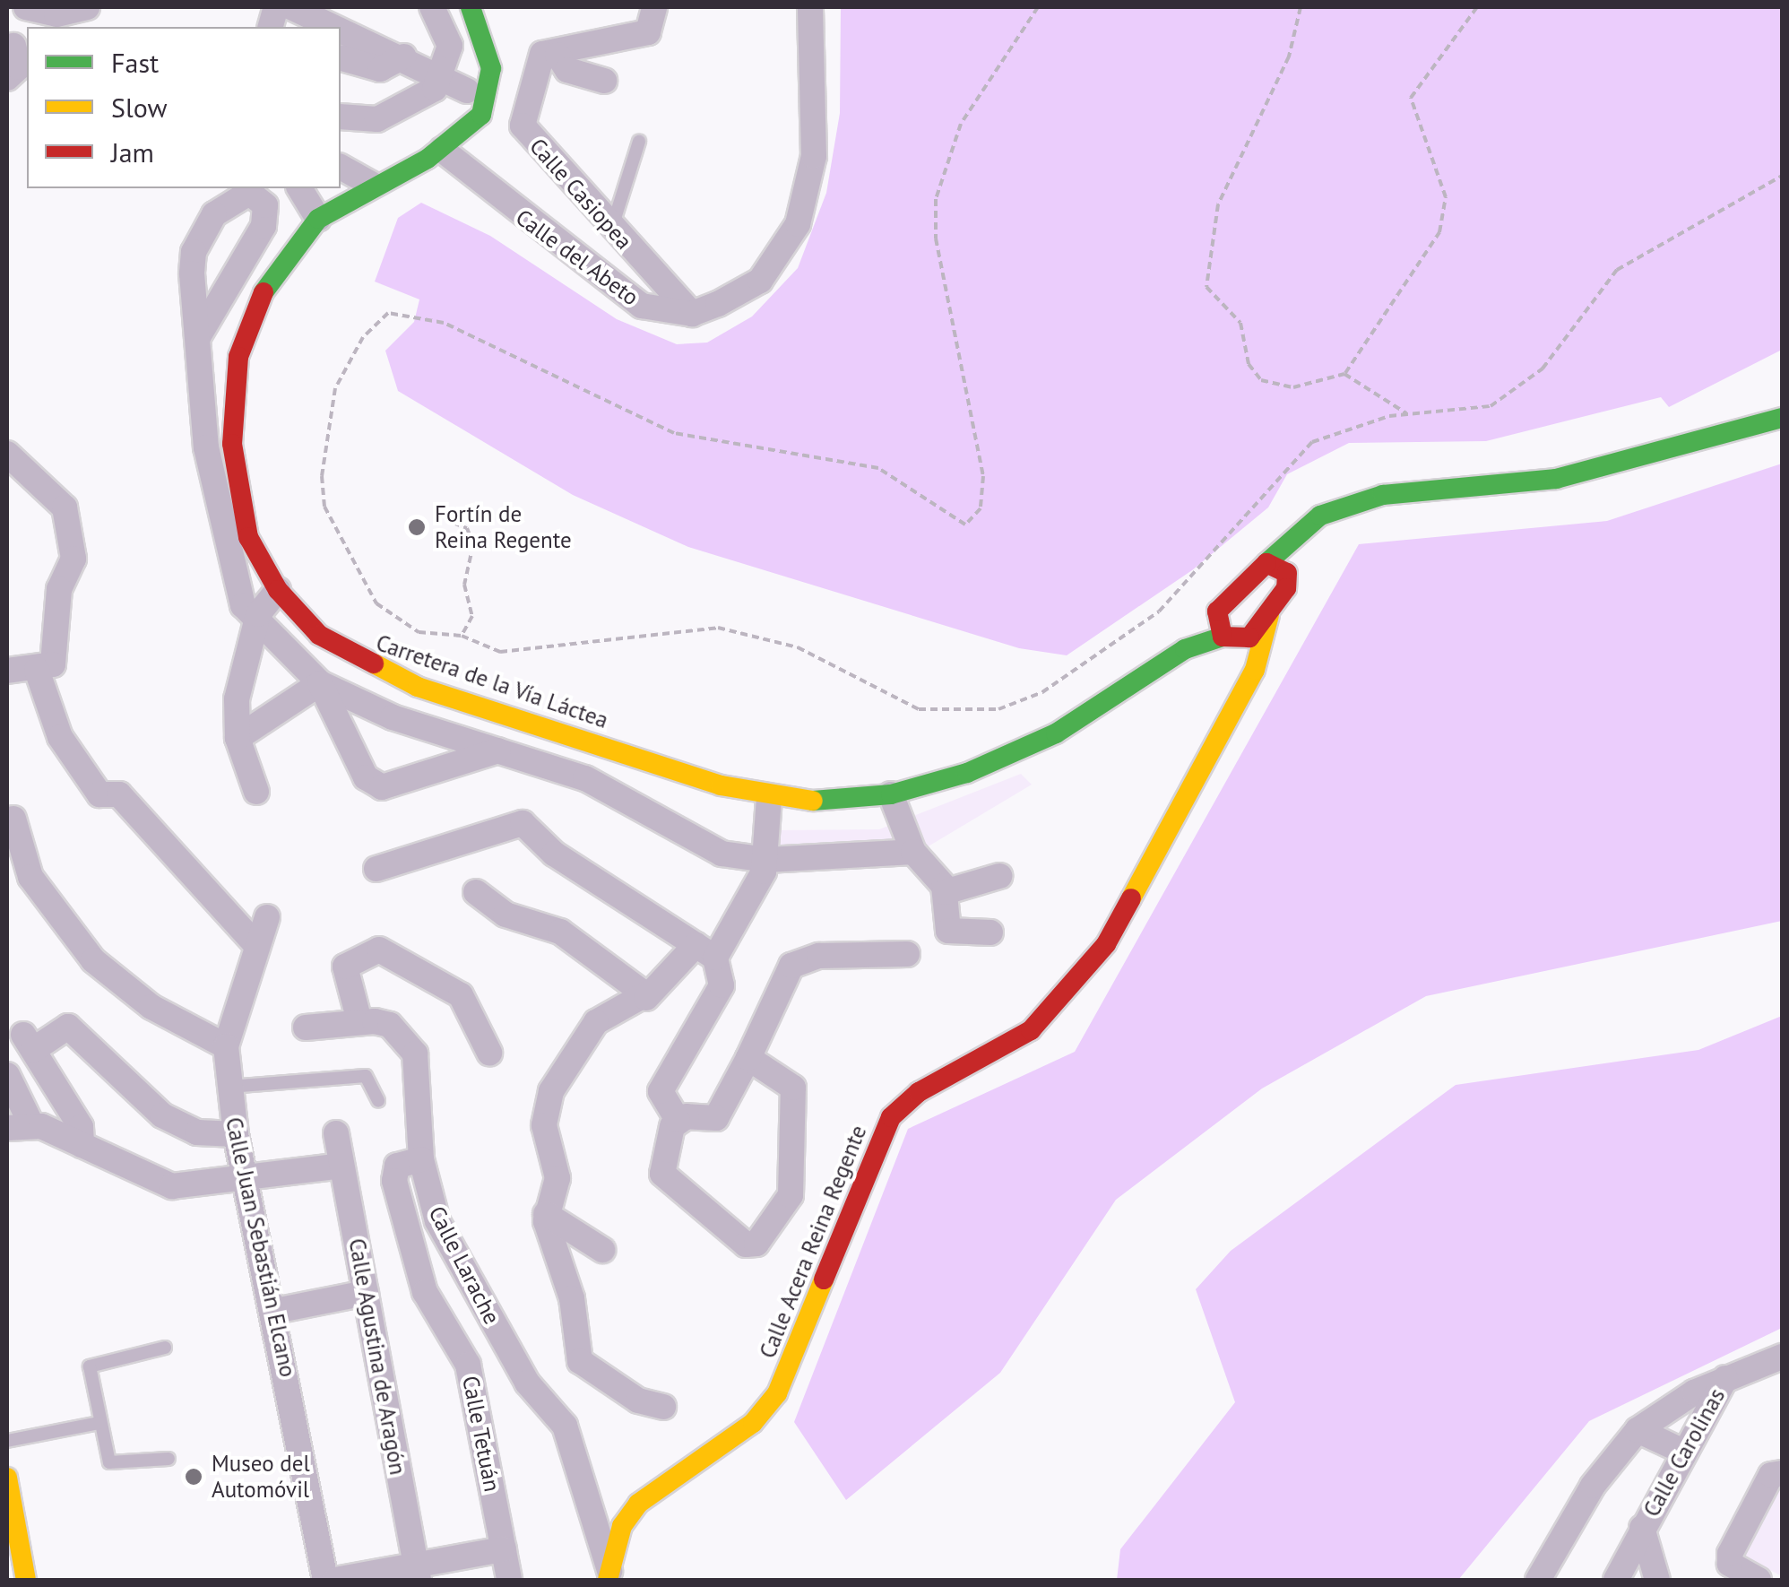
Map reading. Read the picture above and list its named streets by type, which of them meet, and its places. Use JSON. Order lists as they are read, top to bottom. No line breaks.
{"streets":{"street":["Calle Casiopea","Calle del Abeto","Carretera de la Vía Láctea","Calle Acera Reina Regente","Calle Juan Sebastián Elcano","Calle Larache","Calle Agustina de Aragón","Calle Tetuán","Calle Carolinas"]},"crossings":[["Calle Casiopea","Calle del Abeto"],["Calle del Abeto","Carretera de la Vía Láctea"],["Calle Acera Reina Regente","Calle Larache"],["Calle Larache","Calle Tetuán"]],"places":["Fortín de Reina Regente","Museo del Automóvil"],"legend":["Fast","Slow","Jam"]}
